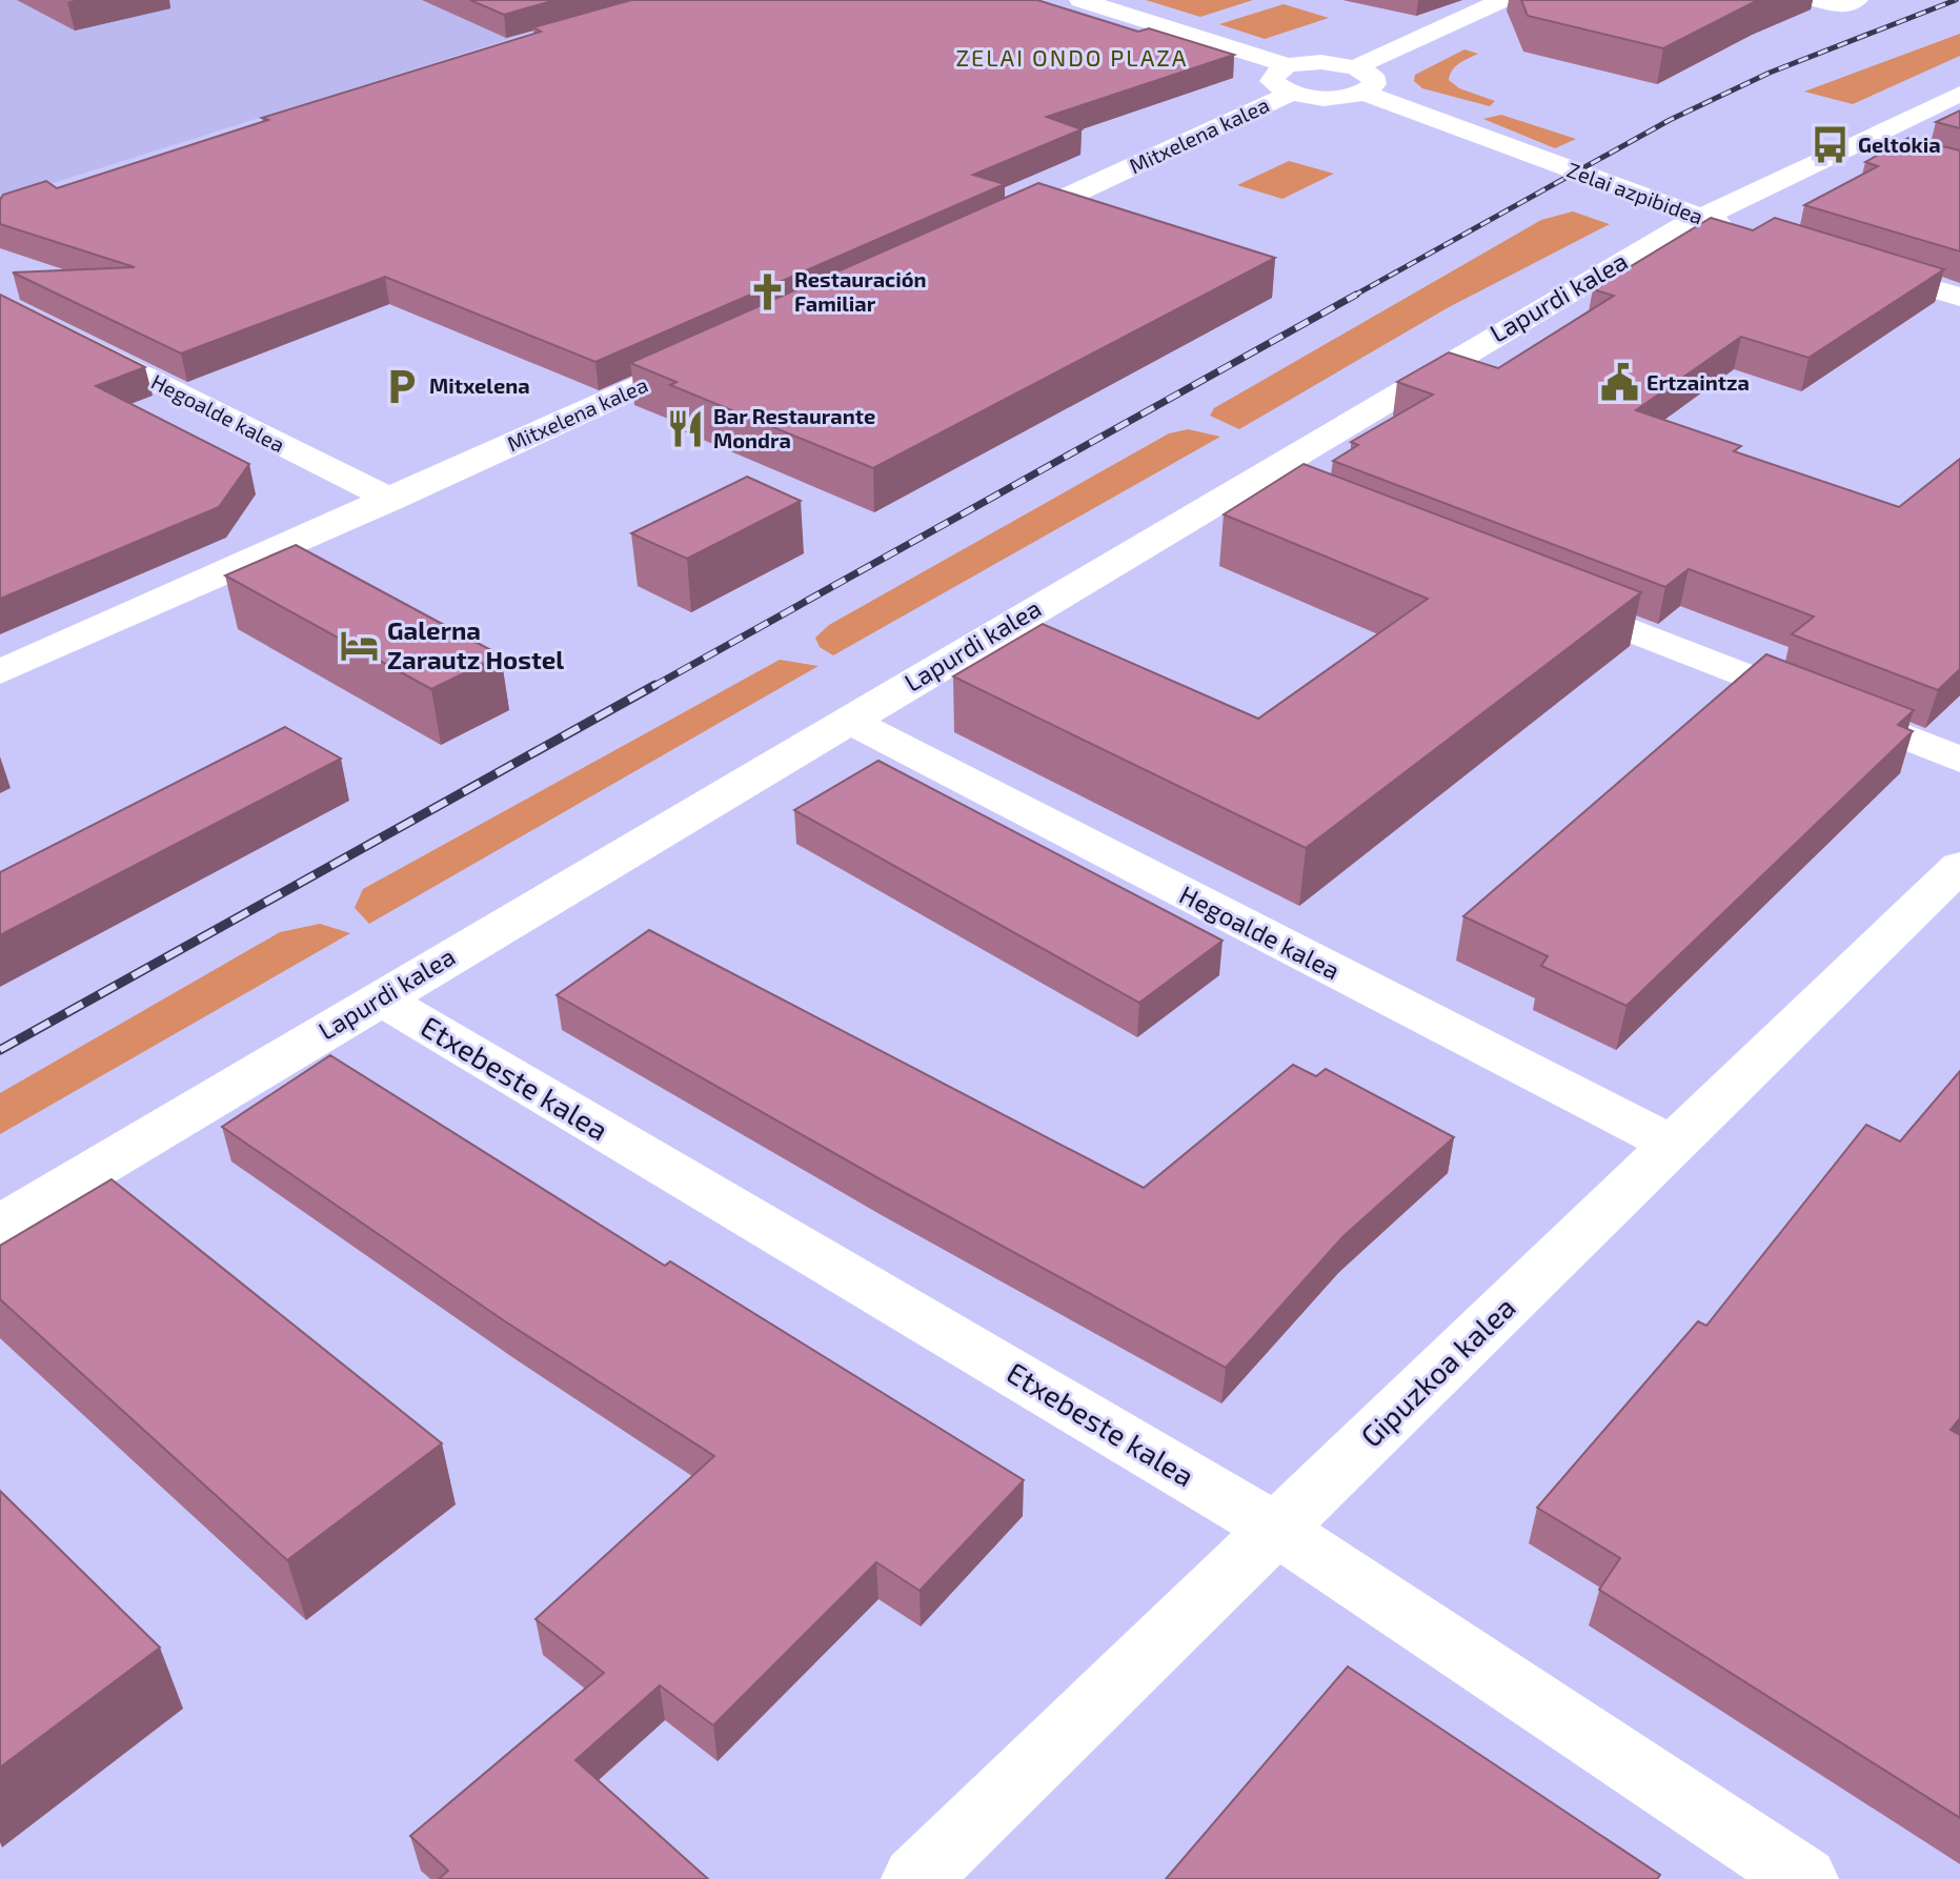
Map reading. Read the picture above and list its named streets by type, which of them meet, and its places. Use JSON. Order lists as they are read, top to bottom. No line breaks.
{"streets":{"street":["Mitxelena kalea","Zelai azpibidea","Lapurdi kalea","Hegoalde kalea","Etxebeste kalea","Gipuzkoa kalea"]},"crossings":[["Mitxelena kalea","Hegoalde kalea"],["Lapurdi kalea","Hegoalde kalea"],["Lapurdi kalea","Etxebeste kalea"],["Hegoalde kalea","Gipuzkoa kalea"],["Etxebeste kalea","Gipuzkoa kalea"]],"districts":["ZELAI ONDO PLAZA"],"places":{"bus stop":["Geltokia"],"church":["Restauración Familiar"],"public building":["Ertzaintza"],"parking":["Mitxelena"],"restaurant":["Bar Restaurante Mondra"],"hotel":["Galerna Zarautz Hostel"]}}
